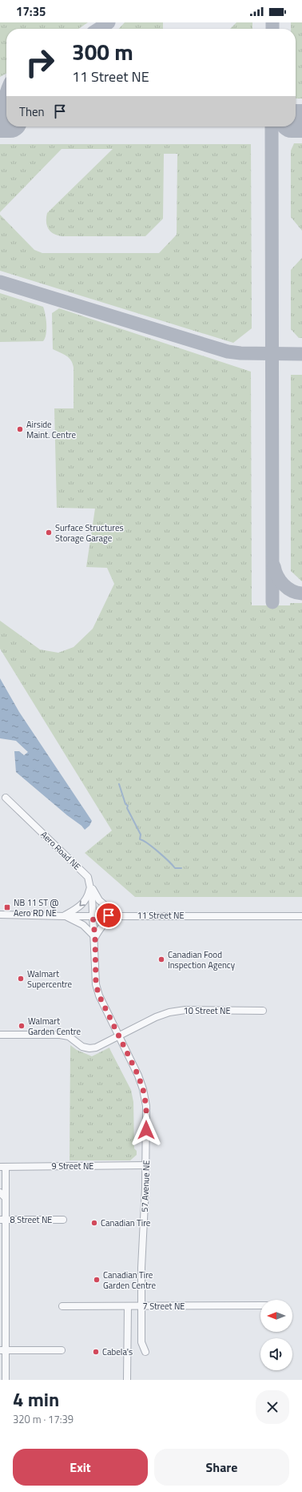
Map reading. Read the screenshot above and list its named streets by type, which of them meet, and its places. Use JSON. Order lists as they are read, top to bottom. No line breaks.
{"streets":{"street":["Aero Road NE","11 Street NE","10 Street NE","9 Street NE","57 Avenue NE","8 Street NE","7 Street NE"]},"crossings":[["Aero Road NE","11 Street NE"],["Aero Road NE","57 Avenue NE"],["11 Street NE","57 Avenue NE"],["10 Street NE","57 Avenue NE"],["9 Street NE","57 Avenue NE"],["57 Avenue NE","7 Street NE"]],"places":{"other":["Airside Maint. Centre","Surface Structures Storage Garage","Canadian Food Inspection Agency","Walmart Supercentre","Walmart Garden Centre","Canadian Tire","Canadian Tire Garden Centre","Cabela's"],"transit":["NB 11 ST @ Aero RD NE"]},"north":"left","page":{"status":"17:35","turn":["300 m","11 Street NE"],"then":"Then","heading":["4 min","320 m · 17:39"],"buttons":["Exit","Share"]}}
